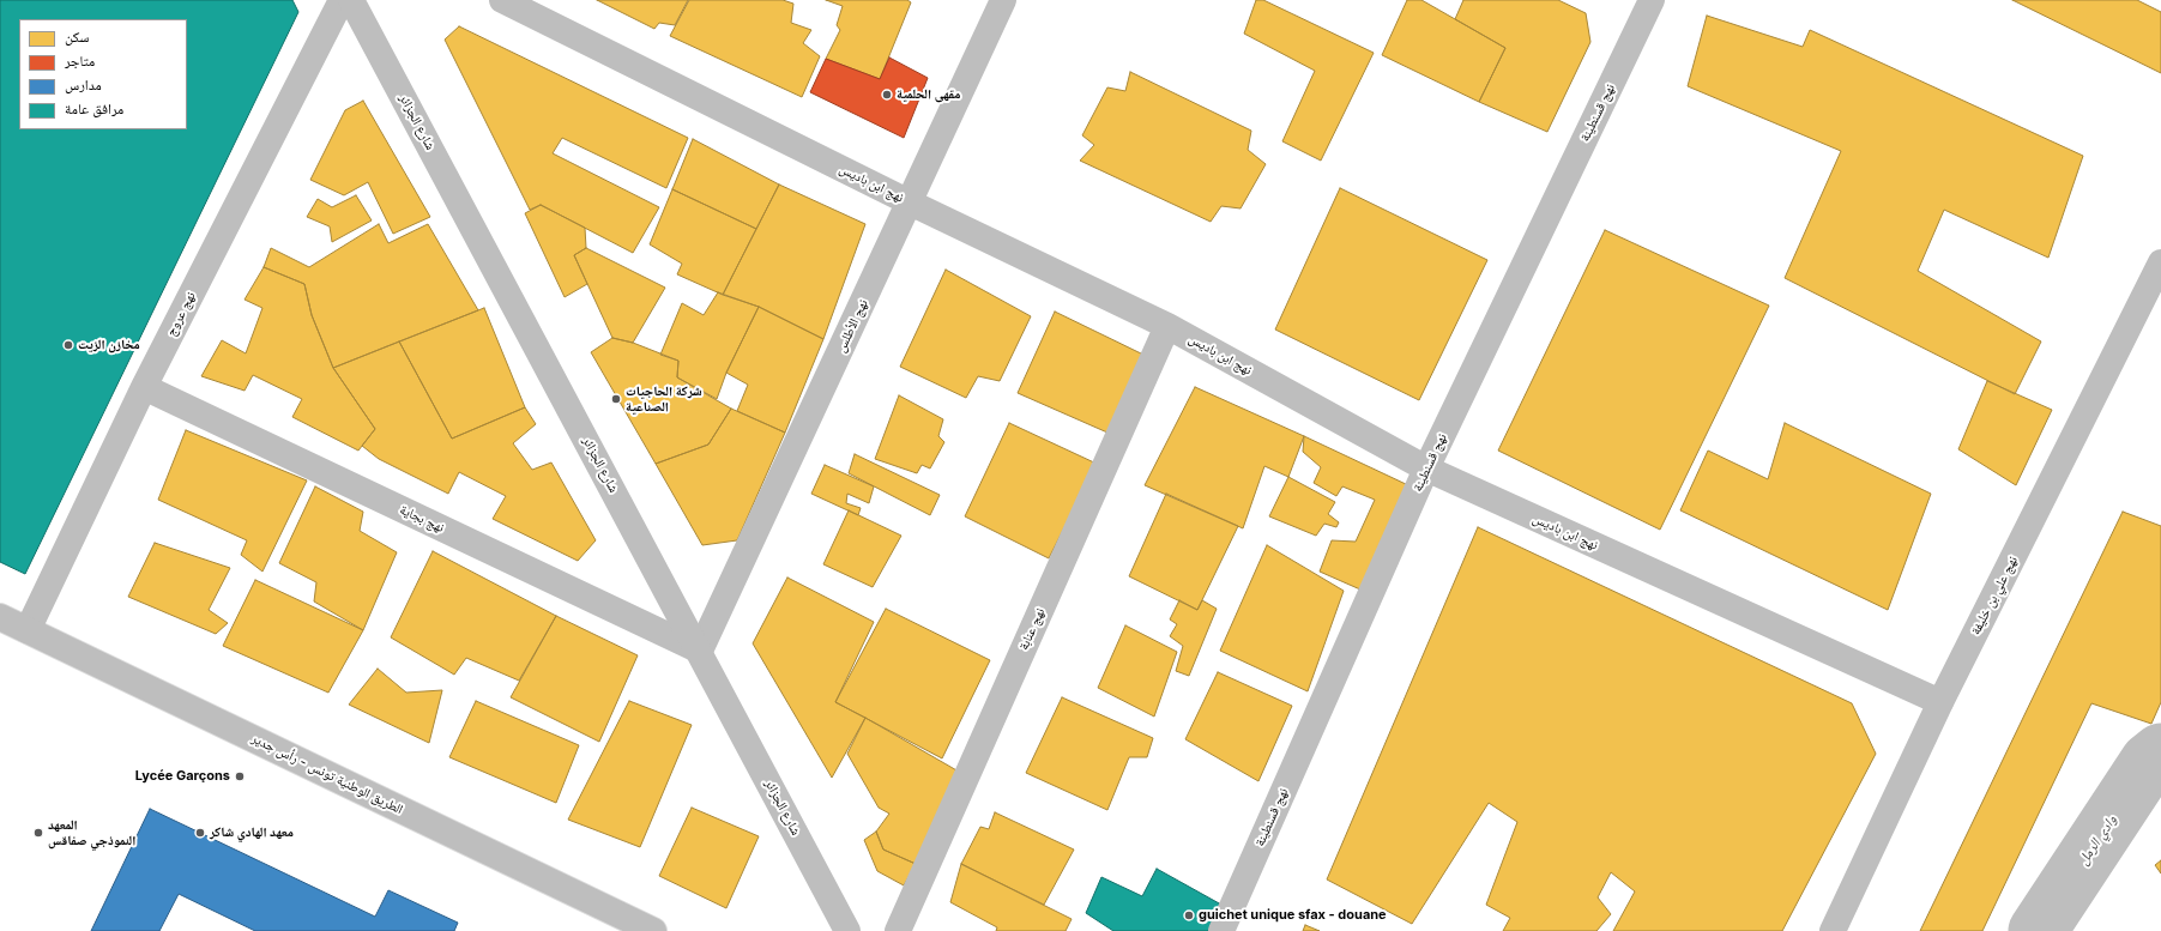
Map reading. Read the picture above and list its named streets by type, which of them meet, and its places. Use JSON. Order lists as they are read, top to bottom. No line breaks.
{"streets":{"street":["نهج قسنطينة","شارع الجزائر","نهج ابن باديس","نهج عروج","نهج الأطلس","نهج بجاية","نهج علي بن خليفة","نهج عنابة","الطريق الوطنية تونس - رأس جدير"]},"crossings":[["نهج قسنطينة","نهج ابن باديس"],["شارع الجزائر","نهج الأطلس"],["شارع الجزائر","نهج بجاية"],["نهج ابن باديس","نهج الأطلس"],["نهج ابن باديس","نهج علي بن خليفة"],["نهج ابن باديس","نهج عنابة"],["نهج عروج","نهج بجاية"],["نهج عروج","الطريق الوطنية تونس - رأس جدير"],["نهج الأطلس","نهج بجاية"]],"water":["وادي الرمل"],"places":["مقهى الحلمية","مخازن الزيت","شركة الحاجيات الصناعية","Lycée Garçons","المعهد النموذجي صفاقس","معهد الهادي شاكر","guichet unique sfax - douane"],"legend":["سكن","متاجر","مدارس","مرافق عامة"]}
